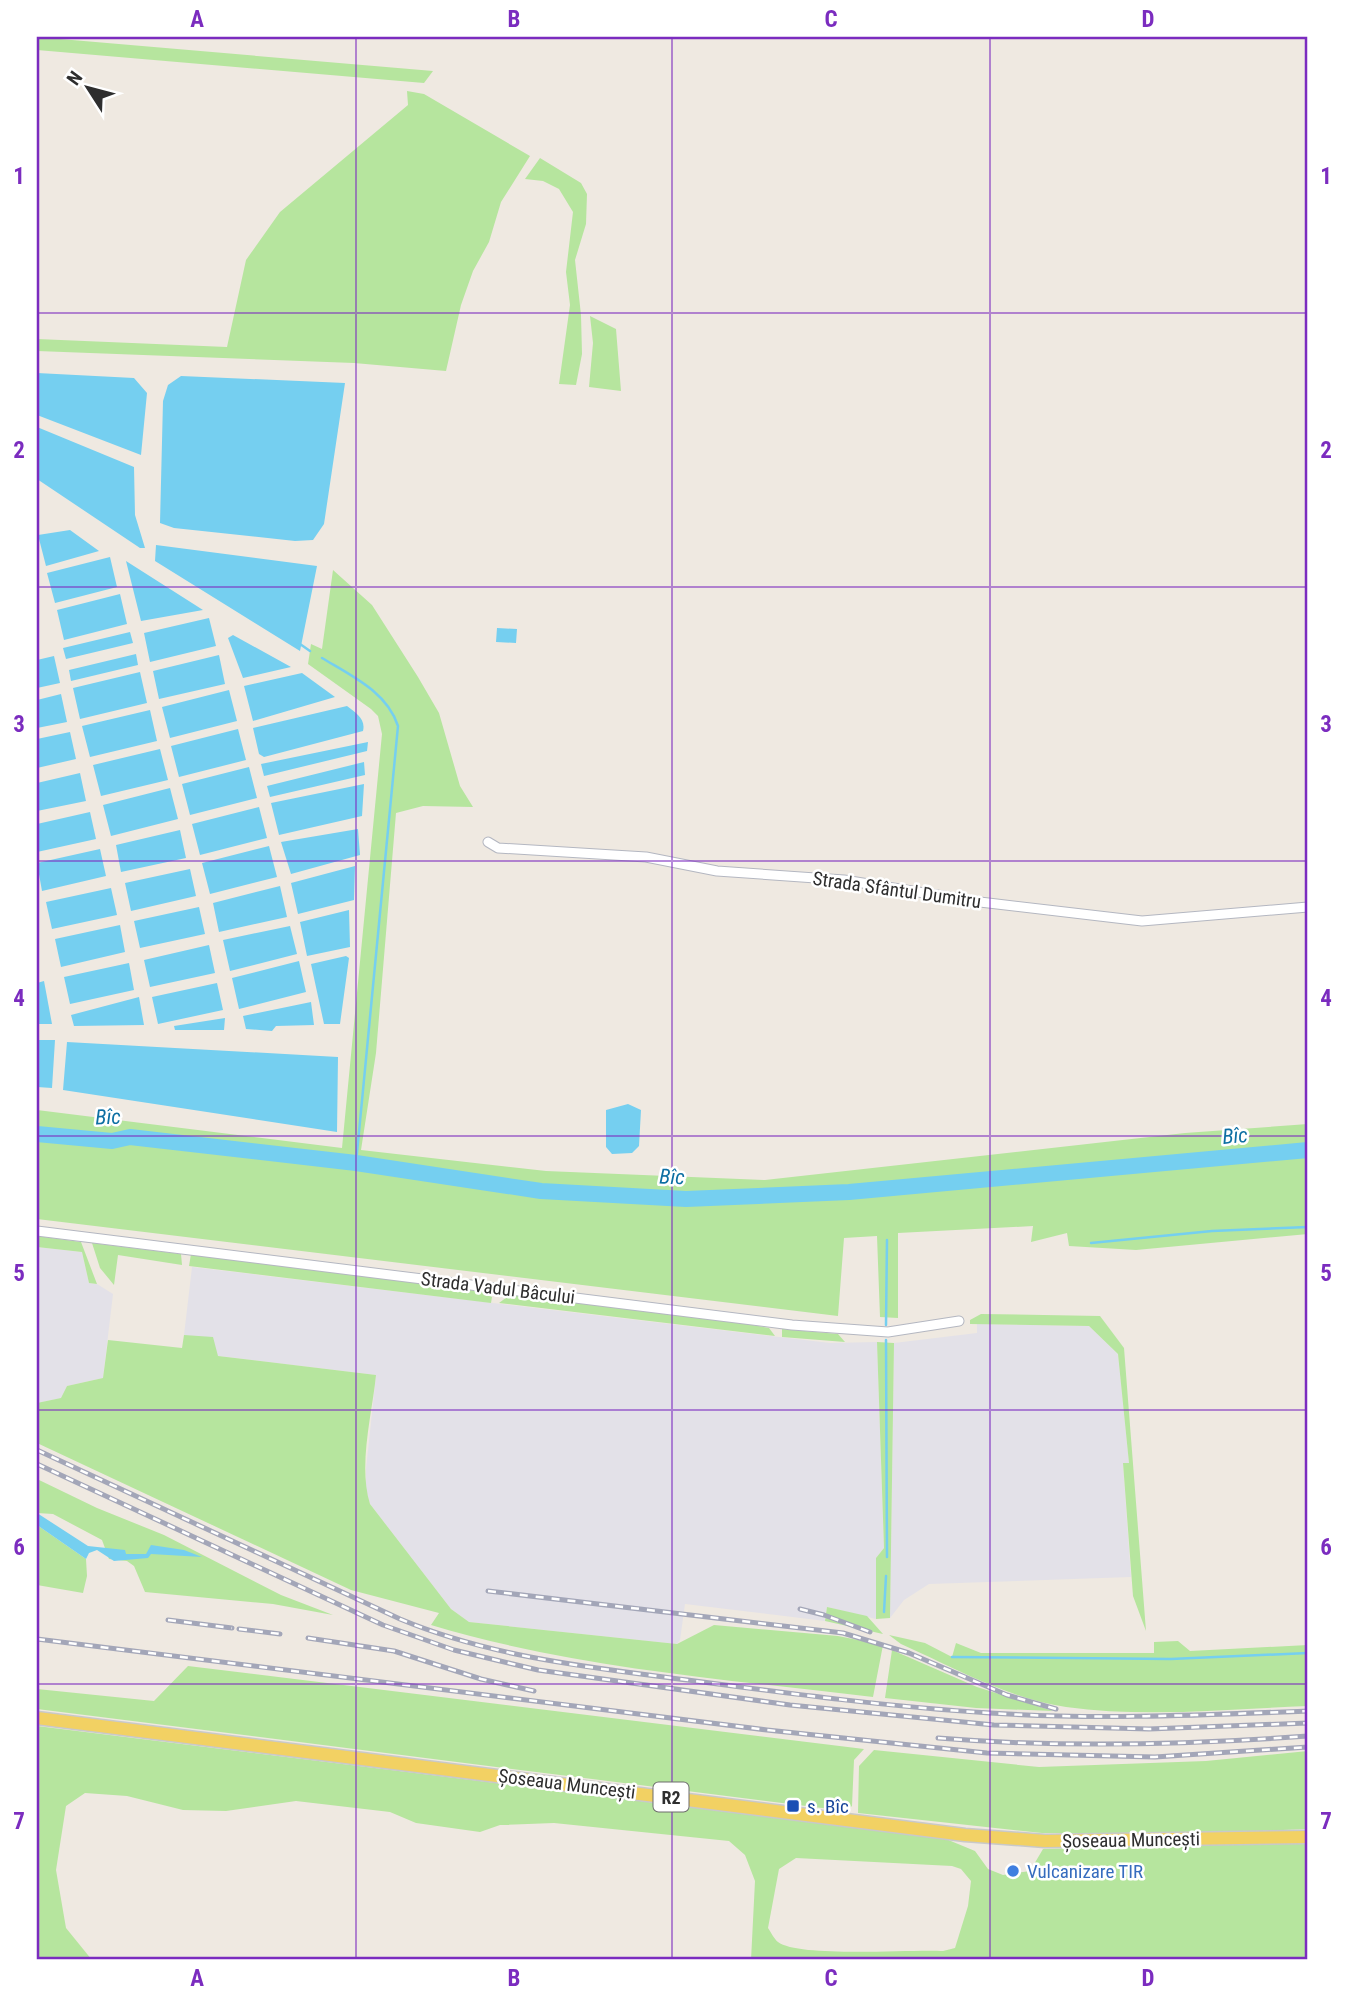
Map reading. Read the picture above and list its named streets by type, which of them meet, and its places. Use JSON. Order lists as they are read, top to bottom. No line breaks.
{"streets":{"main road":["Șoseaua Muncești","R2"],"street":["Strada Sfântul Dumitru","Strada Vadul Bâcului"]},"water":["Bîc"],"places":{"transit":["s. Bîc"],"other":["Vulcanizare TIR"]},"north":"top left","grid":{"columns":["A","B","C","D"],"rows":["1","2","3","4","5","6","7"]}}
